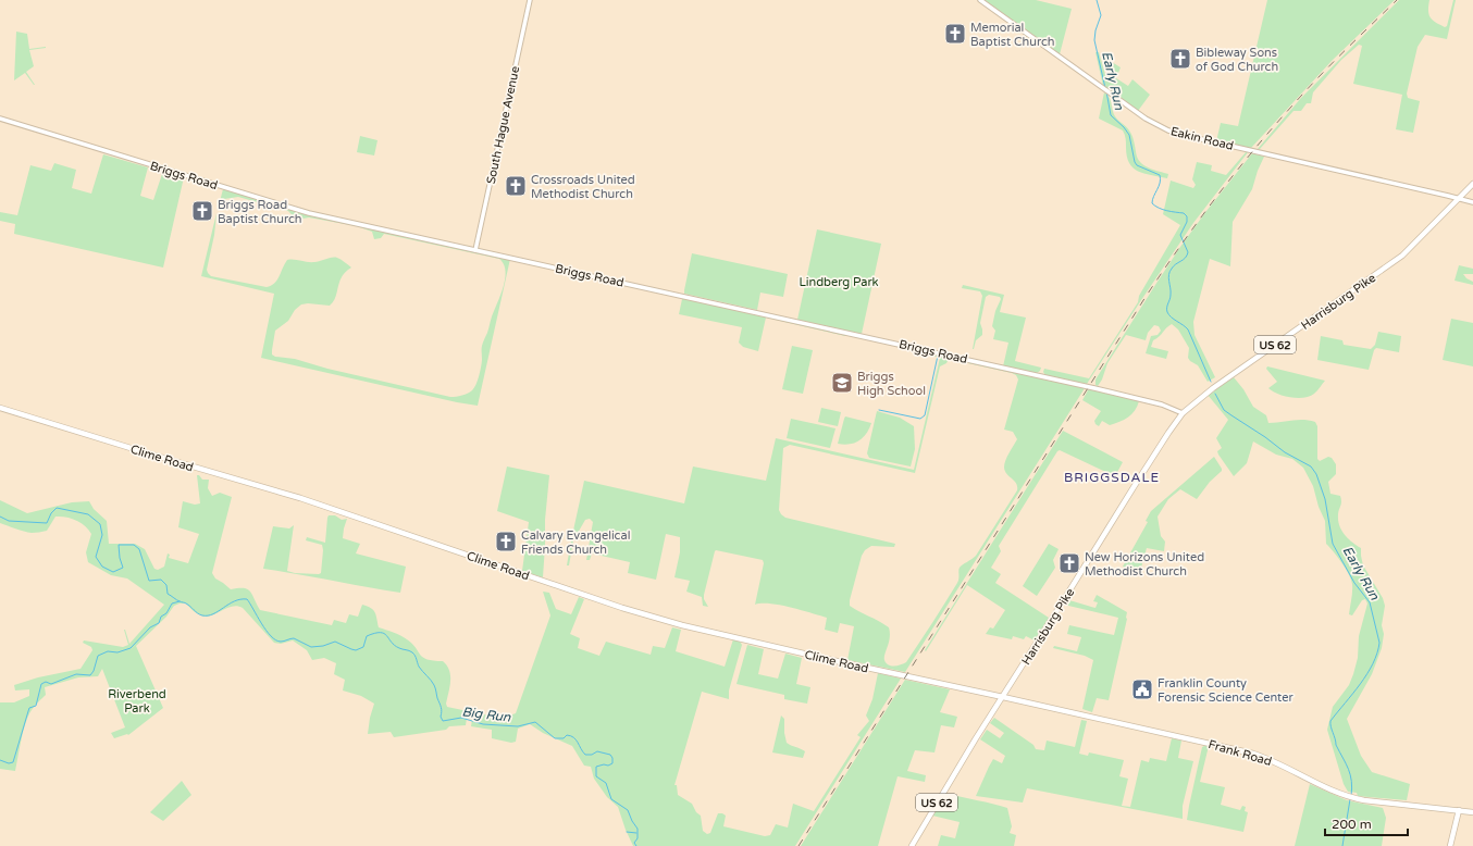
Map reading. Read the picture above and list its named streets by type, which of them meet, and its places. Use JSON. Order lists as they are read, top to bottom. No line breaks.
{"streets":{"main road":["Harrisburg Pike","US 62","Clime Road","Frank Road"],"street":["South Hague Avenue","Eakin Road","Briggs Road"]},"crossings":[["South Hague Avenue","Briggs Road"],["Eakin Road","Harrisburg Pike"],["Briggs Road","Harrisburg Pike"],["Harrisburg Pike","Clime Road"],["Harrisburg Pike","Frank Road"],["Clime Road","Frank Road"]],"districts":["BRIGGSDALE"],"water":["Early Run","Big Run"],"parks":["Lindberg Park","Riverbend Park"],"places":{"church":["Memorial Baptist Church","Bibleway Sons of God Church","Crossroads United Methodist Church","Briggs Road Baptist Church","Calvary Evangelical Friends Church","New Horizons United Methodist Church"],"school or university":["Briggs High School"],"public building":["Franklin County Forensic Science Center"]},"scale_bar":"200 m"}
